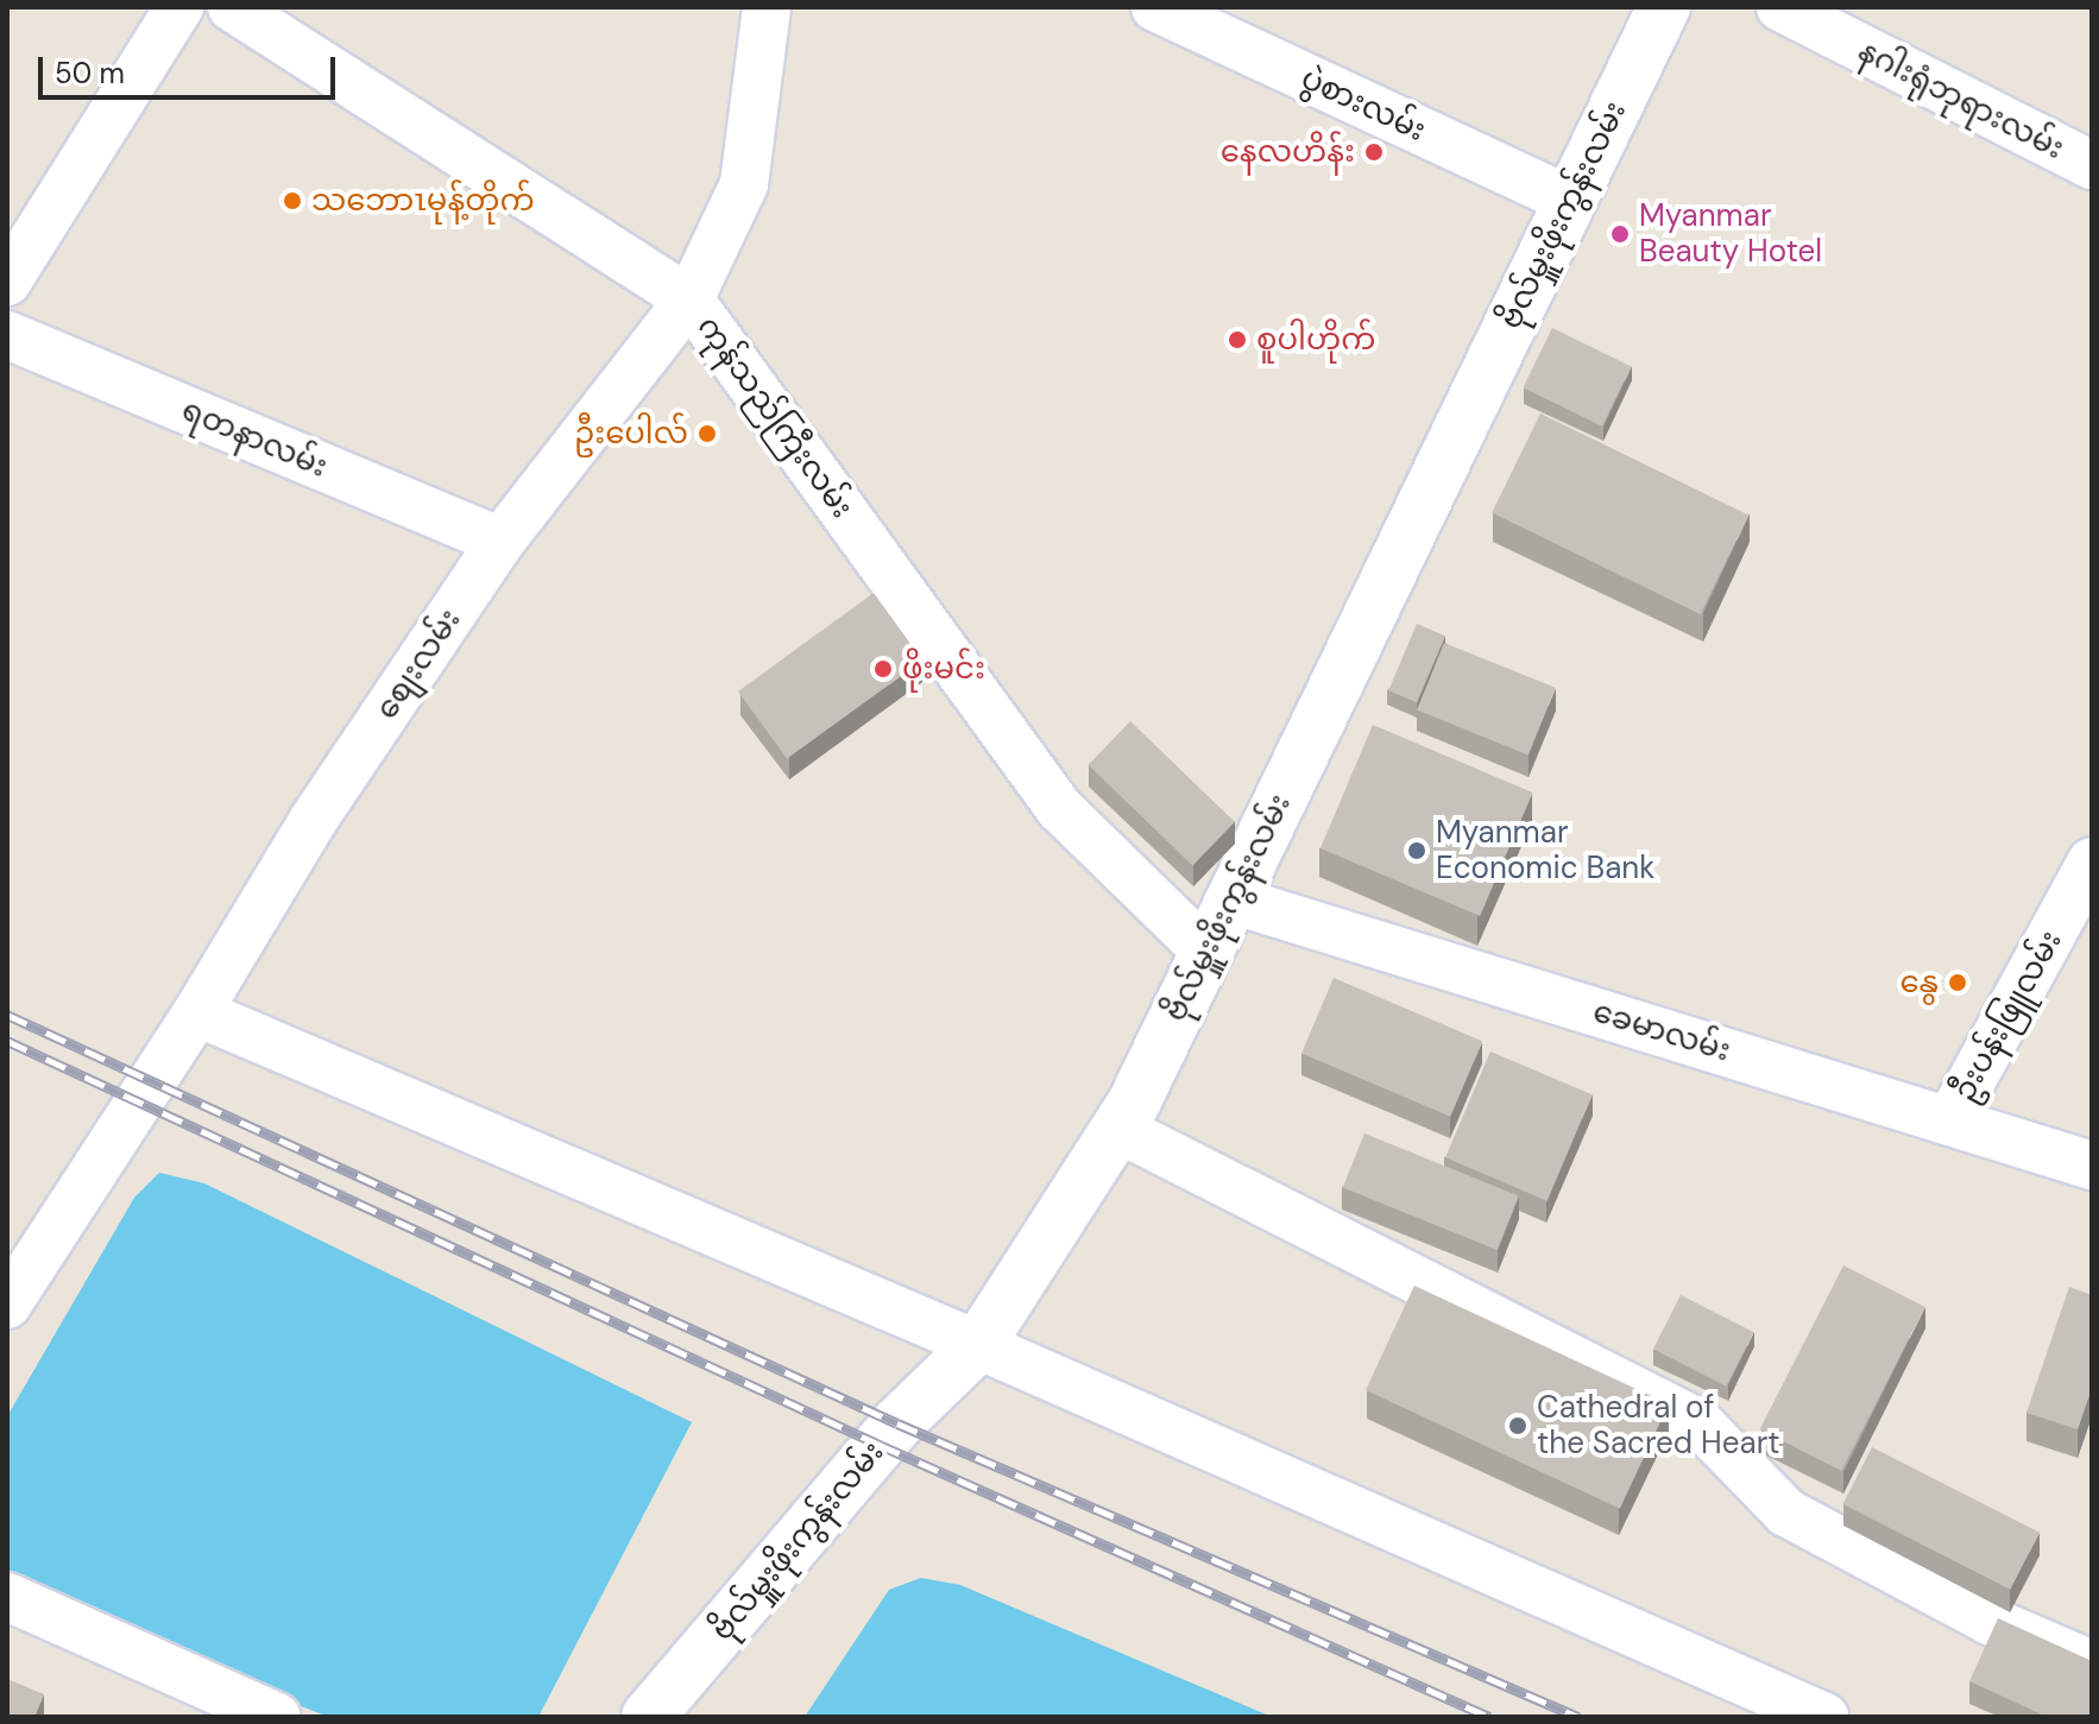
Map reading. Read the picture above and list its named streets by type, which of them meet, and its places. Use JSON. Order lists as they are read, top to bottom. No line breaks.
{"streets":{"street":["နဂါးရုံဘုရားလမ်း","ပွဲစားလမ်း","ဗိုလ်မှူးဖိုးကွန်းလမ်း","ကုန်သည်ကြီးလမ်း","ရတနာလမ်း","စျေးလမ်း","ဦးပန်းဖြူလမ်း","ခေမာလမ်း"]},"crossings":[["ပွဲစားလမ်း","ဗိုလ်မှူးဖိုးကွန်းလမ်း"],["ဗိုလ်မှူးဖိုးကွန်းလမ်း","ကုန်သည်ကြီးလမ်း"],["ဗိုလ်မှူးဖိုးကွန်းလမ်း","ခေမာလမ်း"],["ကုန်သည်ကြီးလမ်း","စျေးလမ်း"],["ရတနာလမ်း","စျေးလမ်း"],["ဦးပန်းဖြူလမ်း","ခေမာလမ်း"]],"places":["နေလဟိန်း","သဘောၤမုန့်တိုက်","Myanmar Beauty Hotel","စူပါဟိုက်","ဦးပေါလ်","ဖိုးမင်း","Myanmar Economic Bank","နွေ","Cathedral of the Sacred Heart"],"scale_bar":"50 m"}
